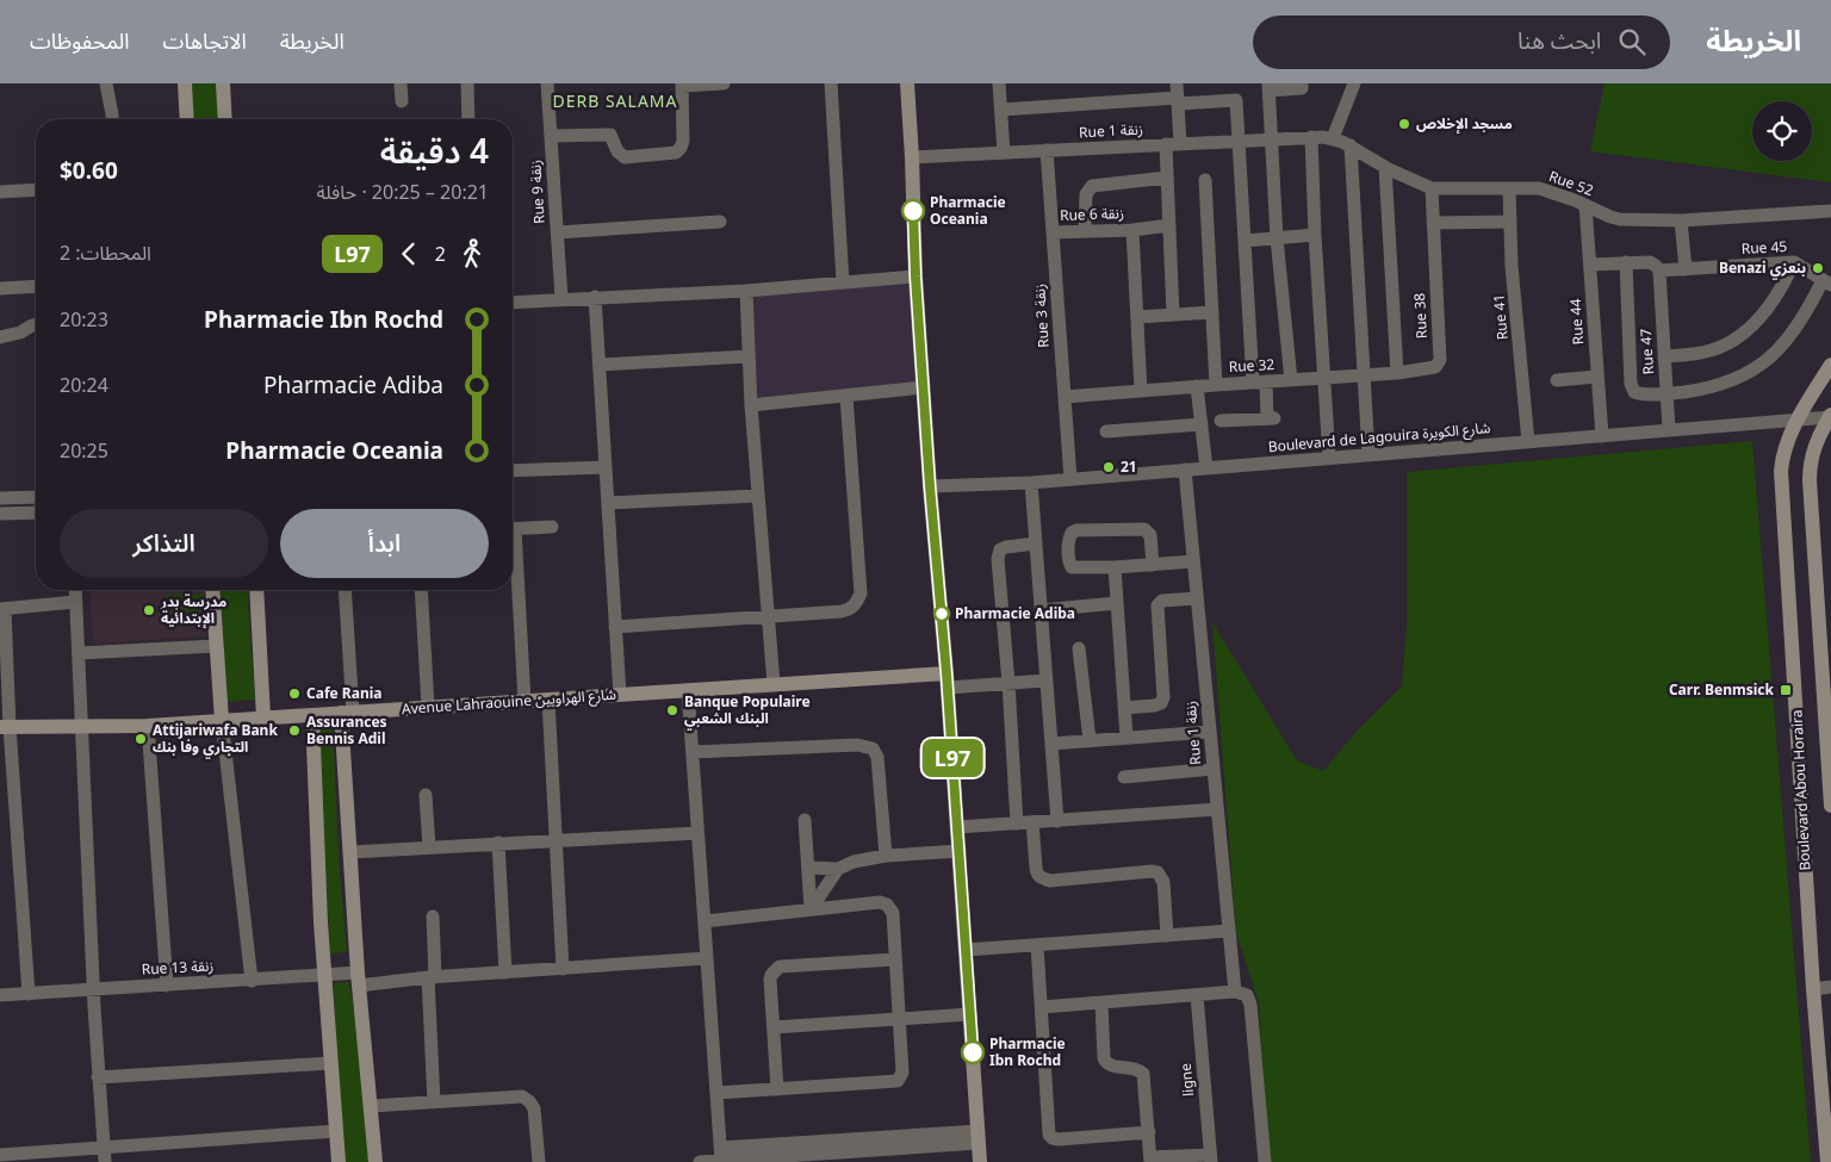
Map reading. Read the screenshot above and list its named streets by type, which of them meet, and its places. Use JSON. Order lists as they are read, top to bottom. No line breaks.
{"streets":{"street":["Rue 1 زنقة","Rue 52","Rue 9 زنقة","Rue 6 زنقة","Rue 45","Rue 3 زنقة","Rue 38","Rue 41","Rue 44","Rue 47","Rue 32","Boulevard de Lagouira شارع الكويرة","Avenue Lahraouine شارع الهراويين","Boulevard Abou Horaira","Rue 13 زنقة","ligne"]},"crossings":[["Rue 1 زنقة","Rue 52"],["Rue 1 زنقة","Rue 3 زنقة"],["Rue 1 زنقة","Boulevard de Lagouira شارع الكويرة"],["Rue 52","Rue 38"],["Rue 52","Rue 41"],["Rue 52","Rue 44"],["Rue 6 زنقة","Rue 3 زنقة"],["Rue 45","Rue 44"],["Rue 45","Rue 47"],["Rue 3 زنقة","Rue 32"],["Rue 3 زنقة","Boulevard de Lagouira شارع الكويرة"],["Rue 38","Rue 32"],["Rue 41","Boulevard de Lagouira شارع الكويرة"],["Rue 44","Boulevard de Lagouira شارع الكويرة"],["Rue 47","Boulevard de Lagouira شارع الكويرة"],["Boulevard de Lagouira شارع الكويرة","Boulevard Abou Horaira"]],"districts":["DERB SALAMA"],"places":{"other":["مسجد الإخلاص","Pharmacie Oceania","Benazi بنعزي","21","مدرسة بدر الإبتدائية","Pharmacie Adiba","Cafe Rania","Banque Populaire البنك الشعبي","Assurances Bennis Adil","Attijariwafa Bank التجاري وفا بنك","Pharmacie Ibn Rochd"],"transit":["Carr. Benmsick"]},"lines":["bus line L97"],"page":{"header":"الخريطة","search":"ابحث هنا","nav":["الخريطة","الاتجاهات","المحفوظات"],"on_map":"L97","heading":["4 دقيقة","20:21 – 20:25 · حافلة","$0.60"],"legs":["2","L97","المحطات: 2"],"list":[{"name":"Pharmacie Ibn Rochd","value":"20:23"},{"name":"Pharmacie Adiba","value":"20:24"},{"name":"Pharmacie Oceania","value":"20:25"}],"buttons":["ابدأ","التذاكر"]}}
